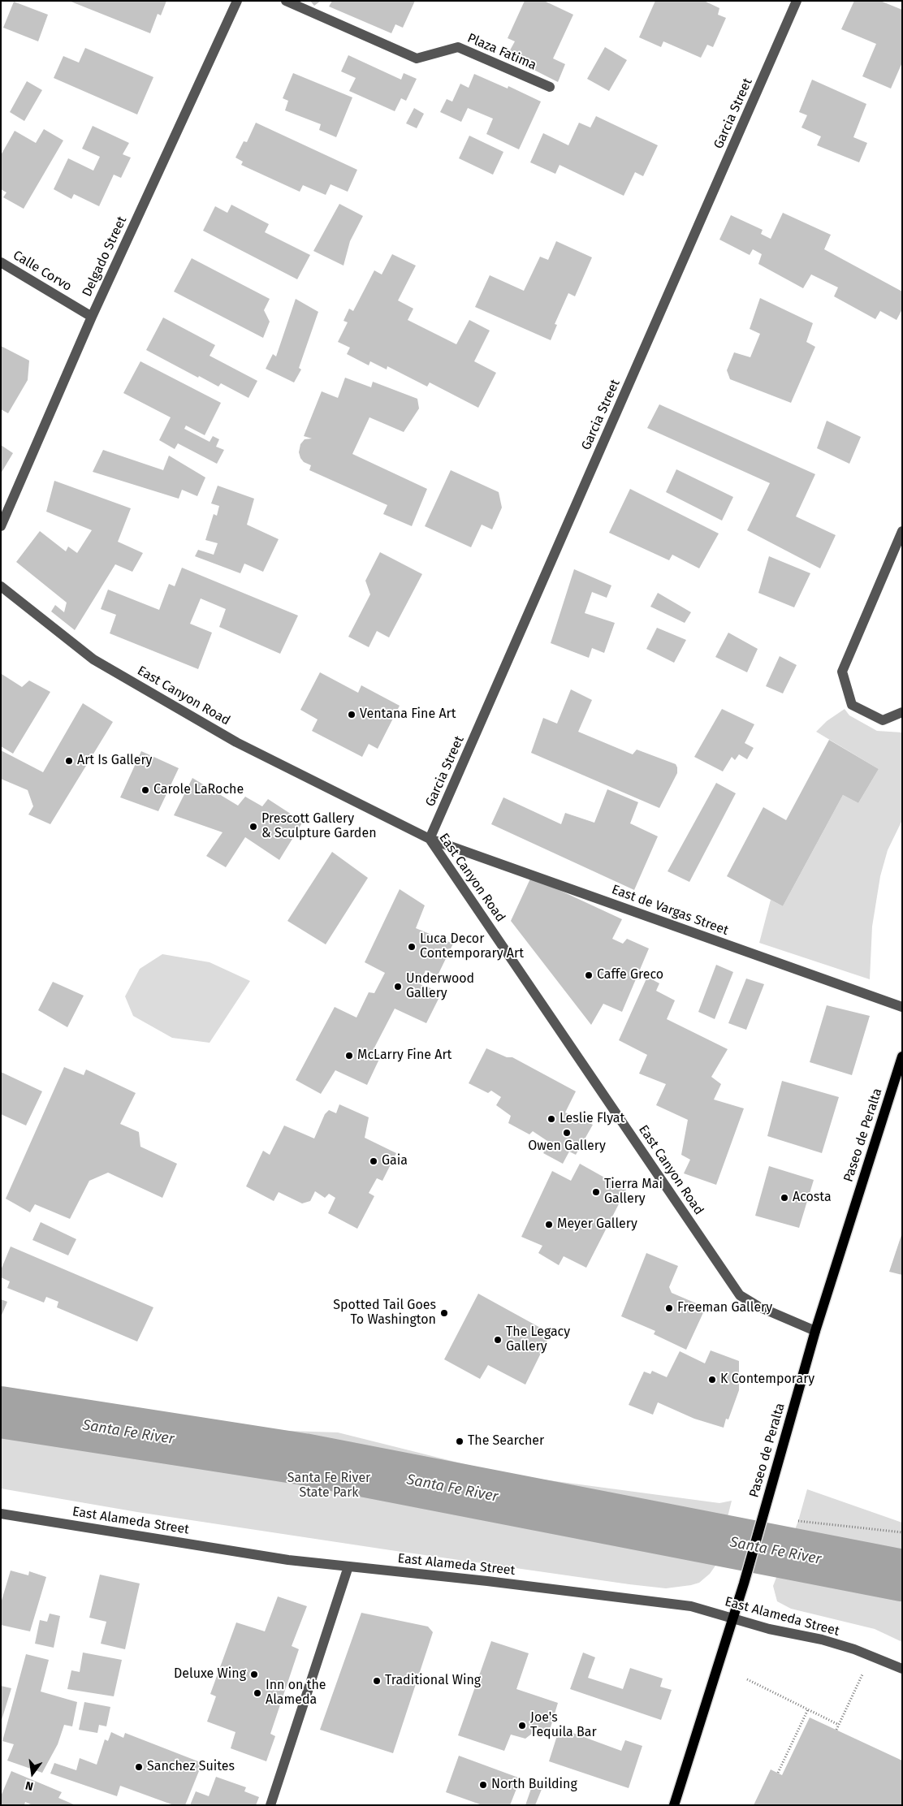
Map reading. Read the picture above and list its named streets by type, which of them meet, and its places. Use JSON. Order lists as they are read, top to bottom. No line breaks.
{"streets":{"main road":["Paseo de Peralta"],"street":["Plaza Fatima","Garcia Street","Delgado Street","Calle Corvo","East Canyon Road","East de Vargas Street","East Alameda Street"]},"crossings":[["Garcia Street","East Canyon Road"],["Garcia Street","East de Vargas Street"],["Delgado Street","Calle Corvo"],["East Canyon Road","East de Vargas Street"],["East Canyon Road","Paseo de Peralta"],["Paseo de Peralta","East Alameda Street"]],"water":["Santa Fe River"],"parks":["Santa Fe River State Park"],"places":["Ventana Fine Art","Art Is Gallery","Carole LaRoche","Prescott Gallery & Sculpture Garden","Luca Decor Contemporary Art","Caffe Greco","Underwood Gallery","McLarry Fine Art","Leslie Flyat","Owen Gallery","Gaia","Tierra Mai Gallery","Acosta","Meyer Gallery","Freeman Gallery","Spotted Tail Goes To Washington","The Legacy Gallery","K Contemporary","The Searcher","Deluxe Wing","Traditional Wing","Inn on the Alameda","Joe's Tequila Bar","Sanchez Suites","North Building"],"north":"bottom"}
